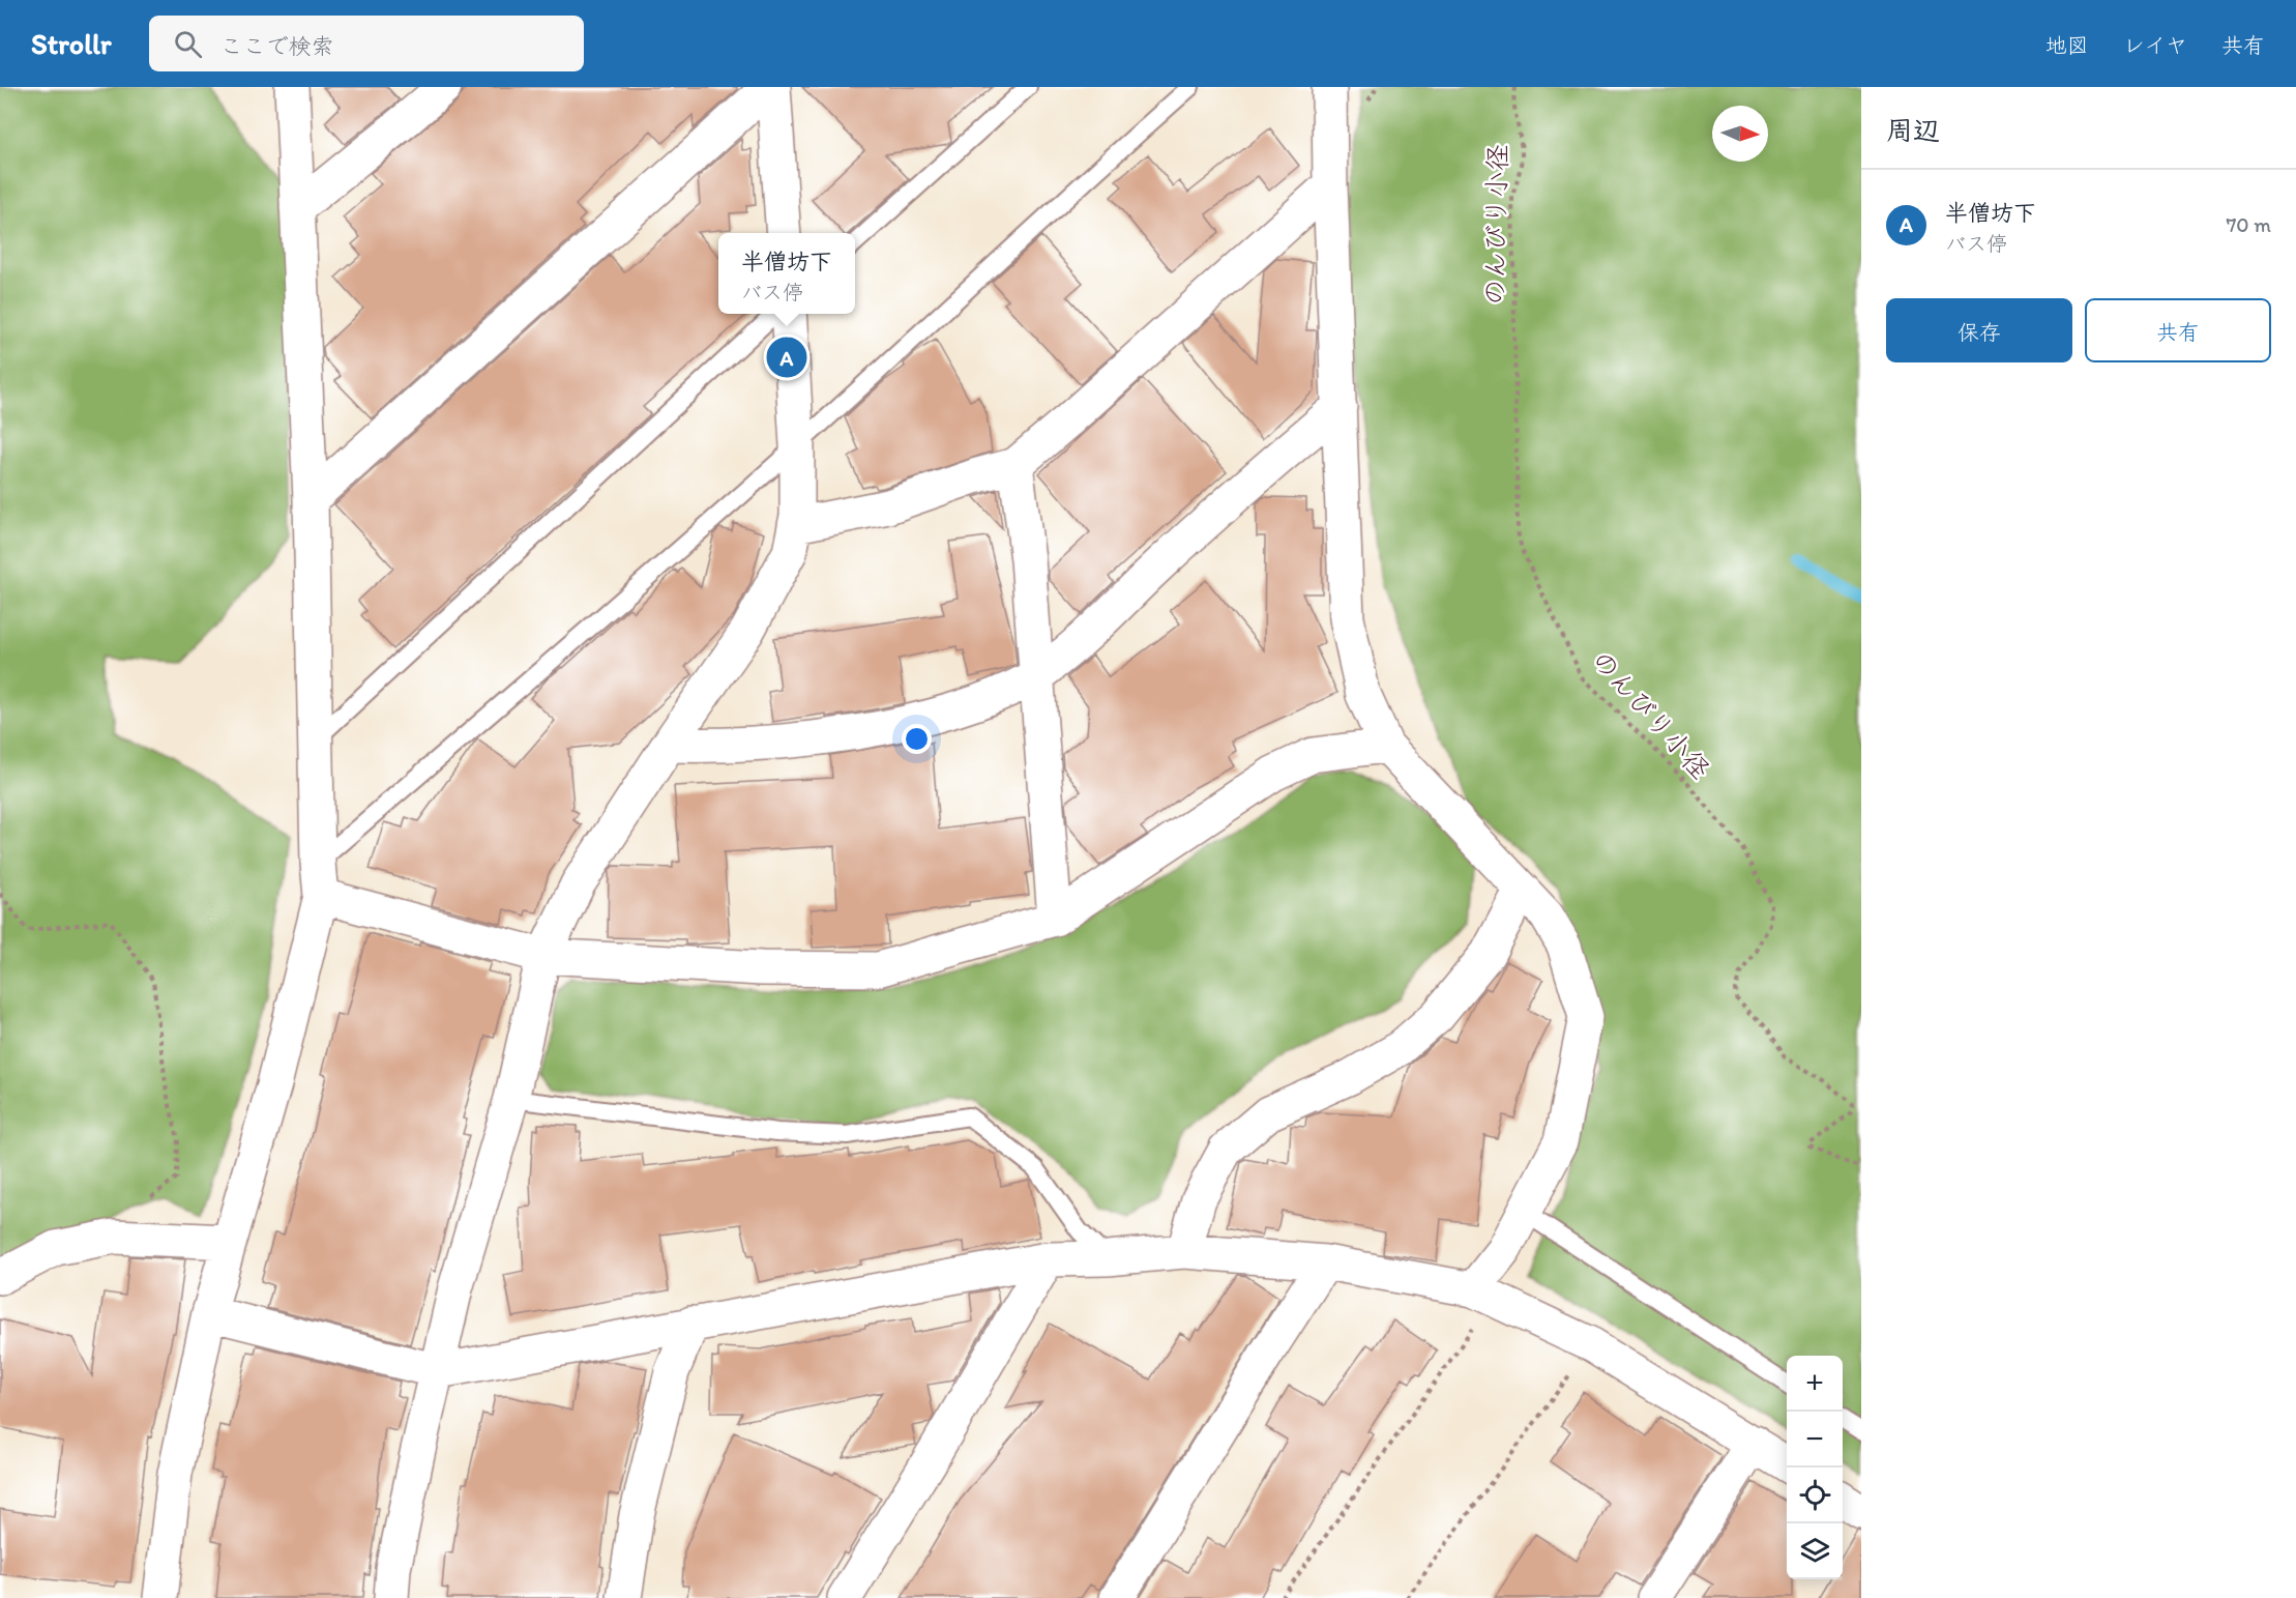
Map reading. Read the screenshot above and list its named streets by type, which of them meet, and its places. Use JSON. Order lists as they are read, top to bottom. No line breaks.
{"streets":{"path":["のんびり小径"]},"north":"right","page":{"header":"Strollr","search":"ここで検索","nav":["地図","レイヤ","共有"],"heading":"周辺","list":[{"mark":"A","name":"半僧坊下","note":"バス停","value":"70 m"}],"popup":["半僧坊下","バス停"],"buttons":["保存","共有"],"pins":"A","map_buttons":["+","−"]}}
